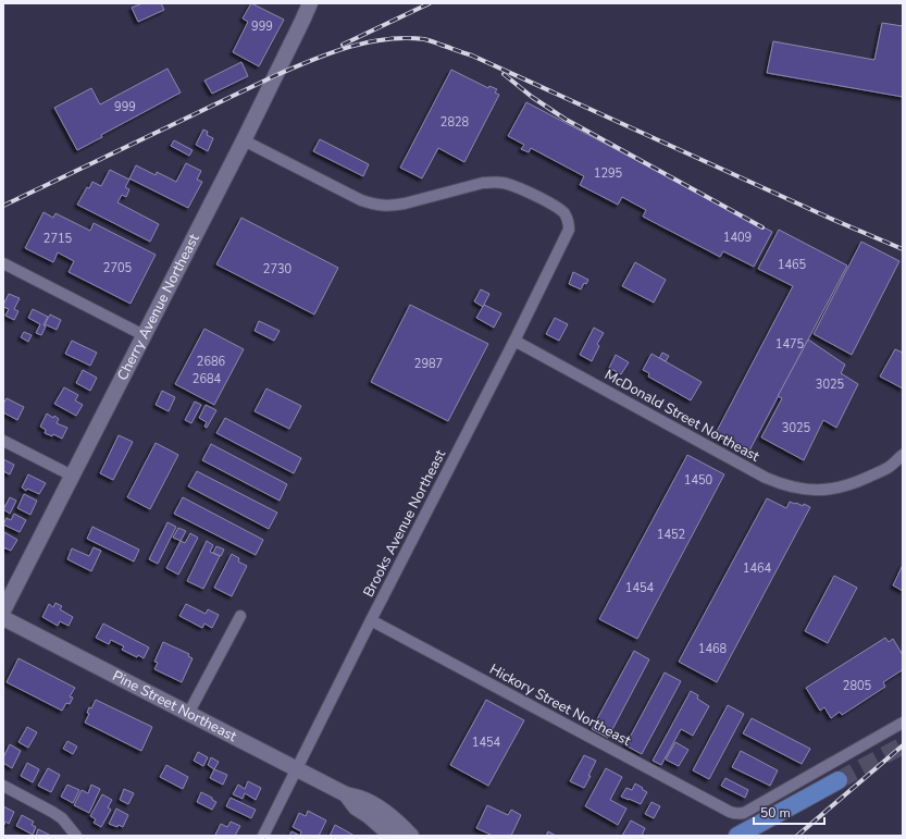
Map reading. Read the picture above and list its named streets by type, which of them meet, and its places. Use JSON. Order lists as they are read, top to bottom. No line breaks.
{"streets":{"main road":["Cherry Avenue Northeast","Pine Street Northeast"],"street":["McDonald Street Northeast","Brooks Avenue Northeast","Hickory Street Northeast"]},"crossings":[["Cherry Avenue Northeast","Brooks Avenue Northeast"],["McDonald Street Northeast","Brooks Avenue Northeast"],["Brooks Avenue Northeast","Hickory Street Northeast"],["Brooks Avenue Northeast","Pine Street Northeast"]],"house_numbers":["999","999","2828","1295","1409","2715","1465","2705","2730","1475","2686","2987","2684","3025","3025","1450","1452","1464","1454","1468","2805","1454"],"scale_bar":"50 m"}
